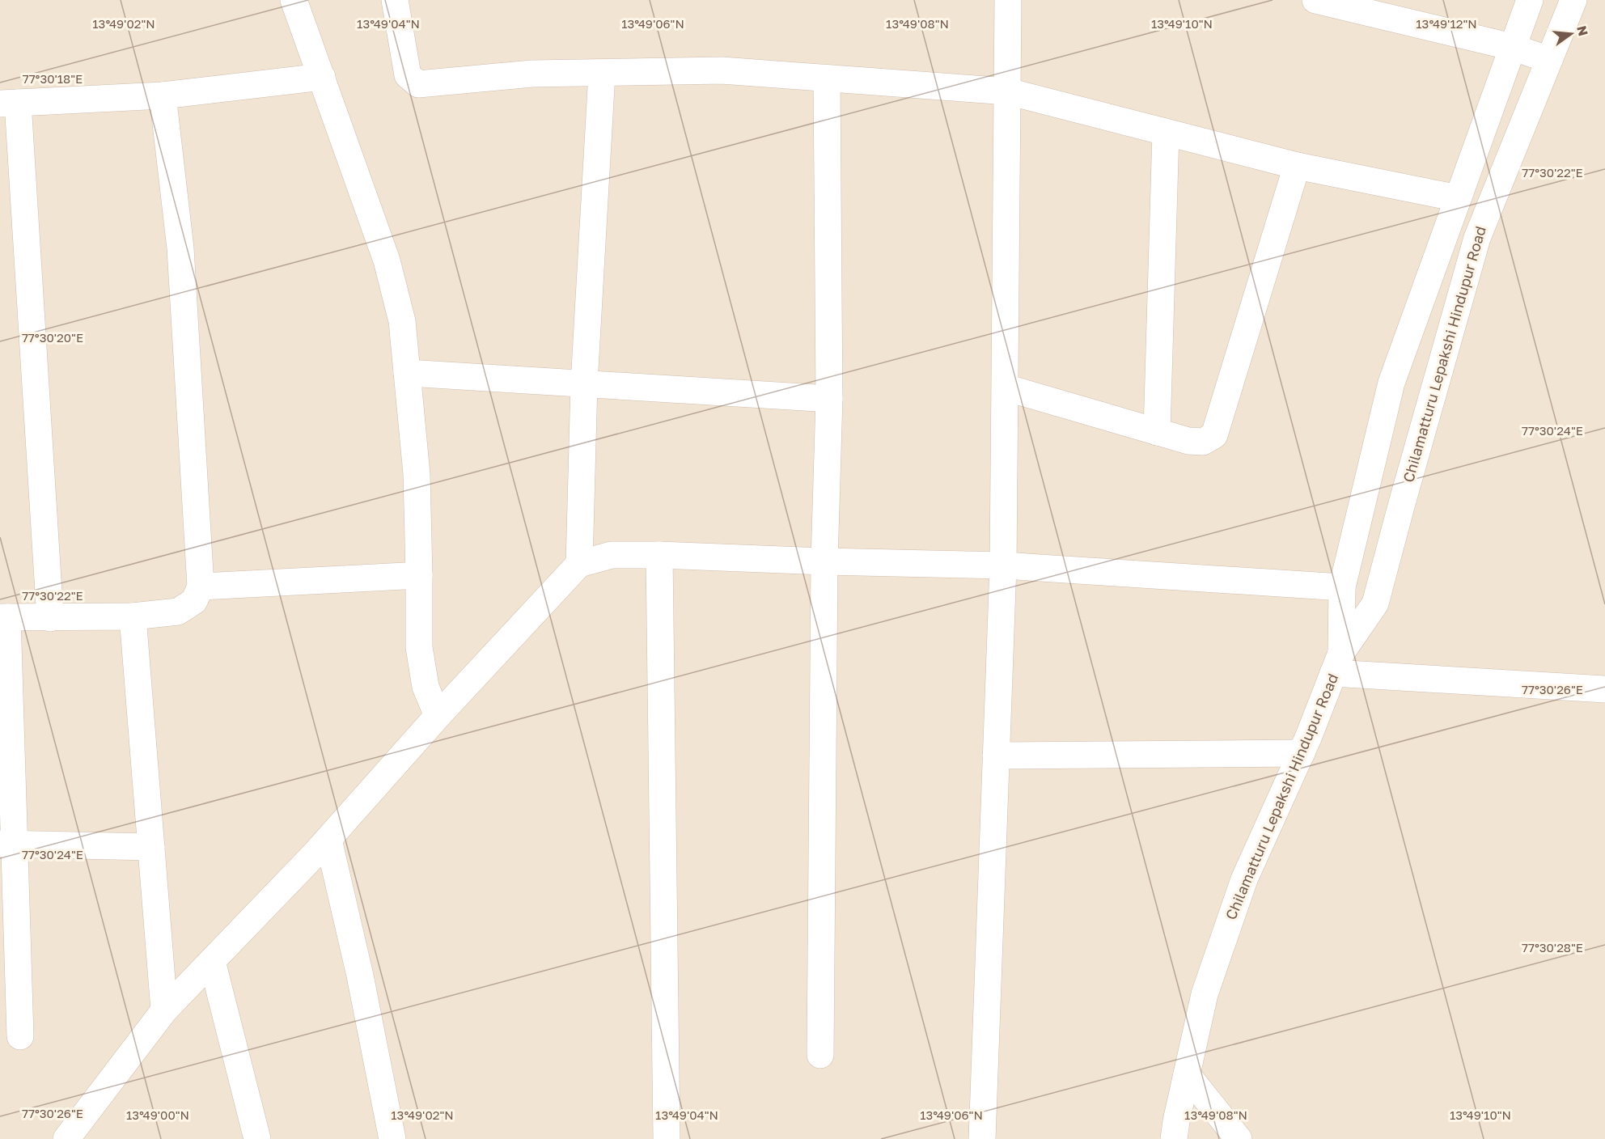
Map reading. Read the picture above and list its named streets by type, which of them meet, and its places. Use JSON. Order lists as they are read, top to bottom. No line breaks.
{"streets":{"street":["Chilamatturu Lepakshi Hindupur Road"]},"north":"right","coordinates":["13°49'04\"N","13°49'06\"N","13°49'10\"N","13°49'12\"N","13°49'02\"N","13°49'08\"N","77°30'18\"E","77°30'22\"E","77°30'20\"E","77°30'24\"E","77°30'26\"E","77°30'28\"E","13°49'00\"N"]}
